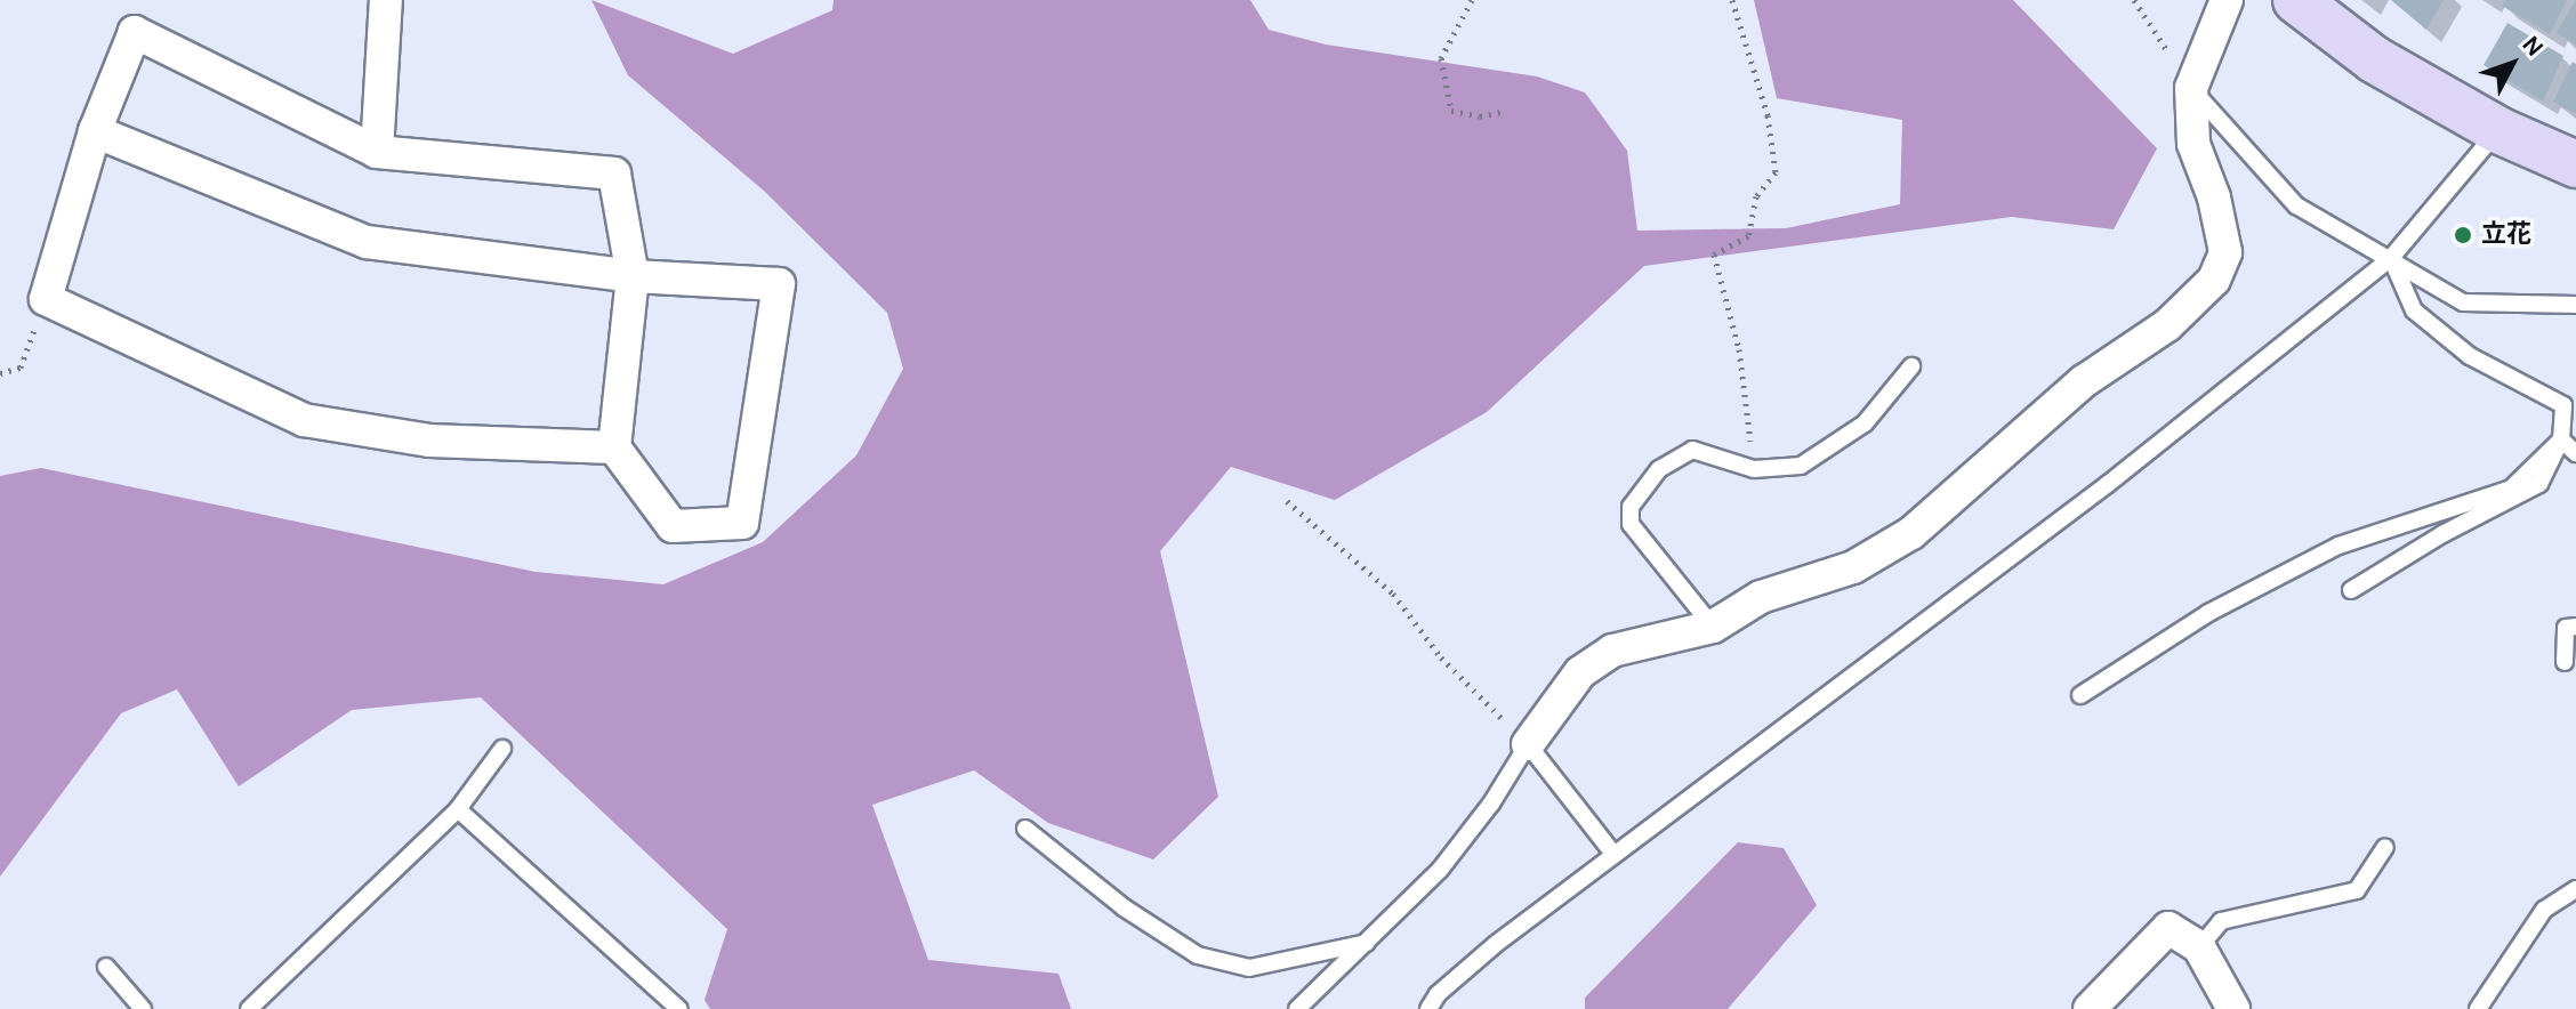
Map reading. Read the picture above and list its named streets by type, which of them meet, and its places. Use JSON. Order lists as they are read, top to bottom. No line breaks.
{"places":["立花"],"north":"top right"}
